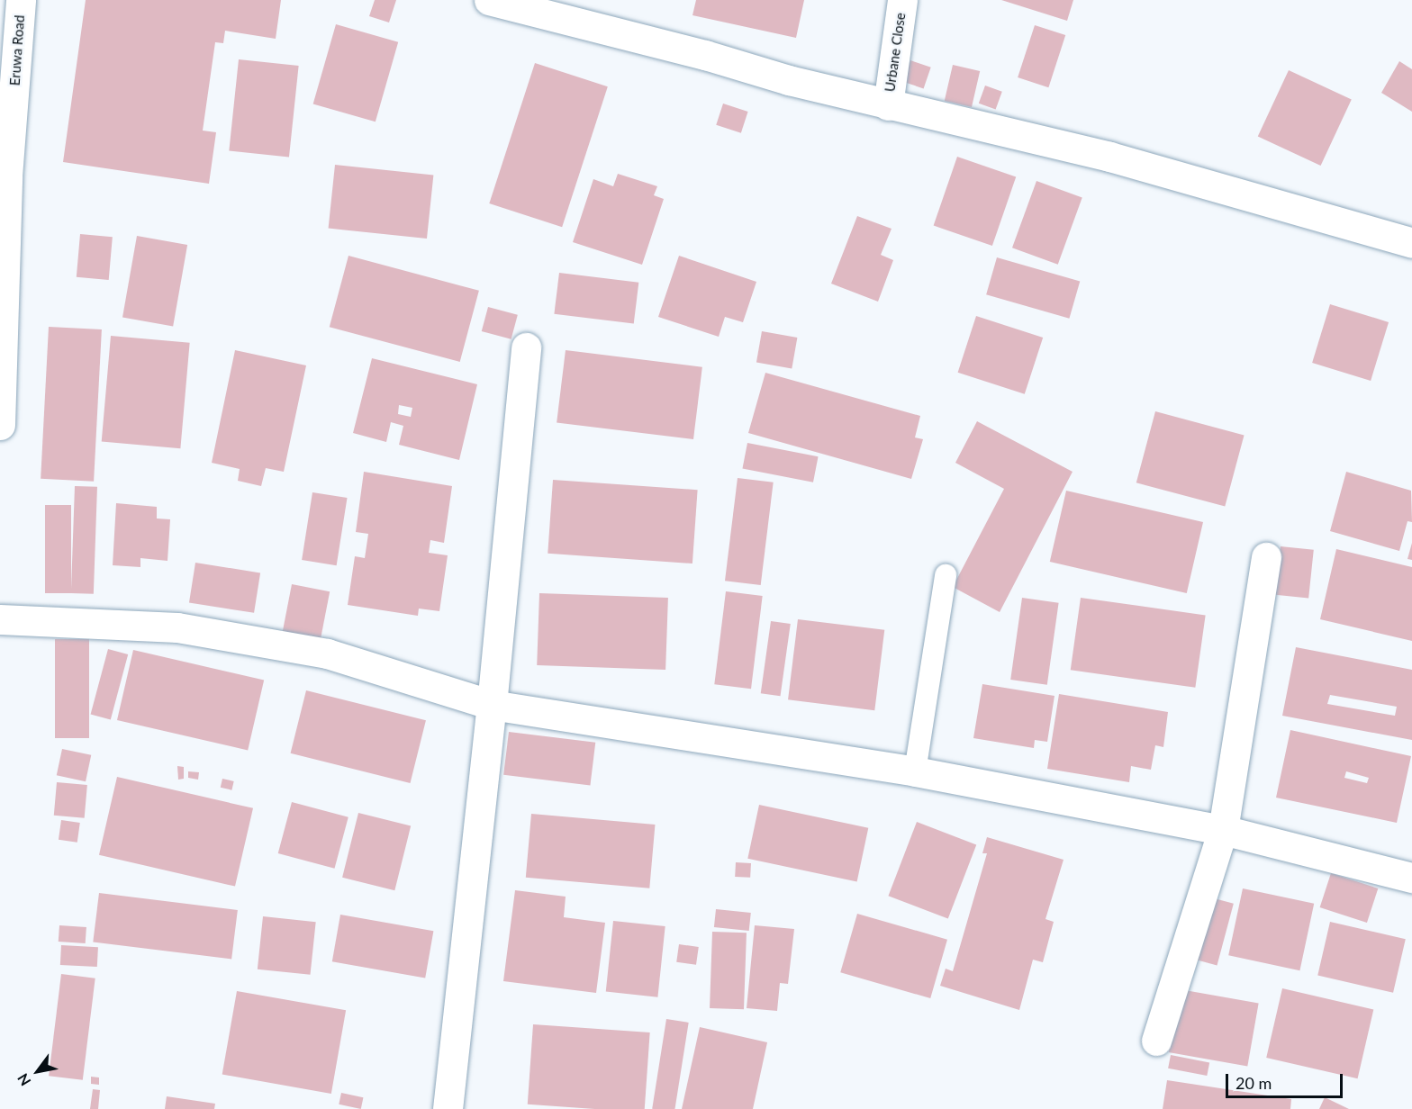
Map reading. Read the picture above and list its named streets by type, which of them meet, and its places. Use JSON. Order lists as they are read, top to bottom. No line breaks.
{"streets":{"street":["Eruwa Road","Urbane Close"]},"scale_bar":"20 m","north":"bottom left"}
